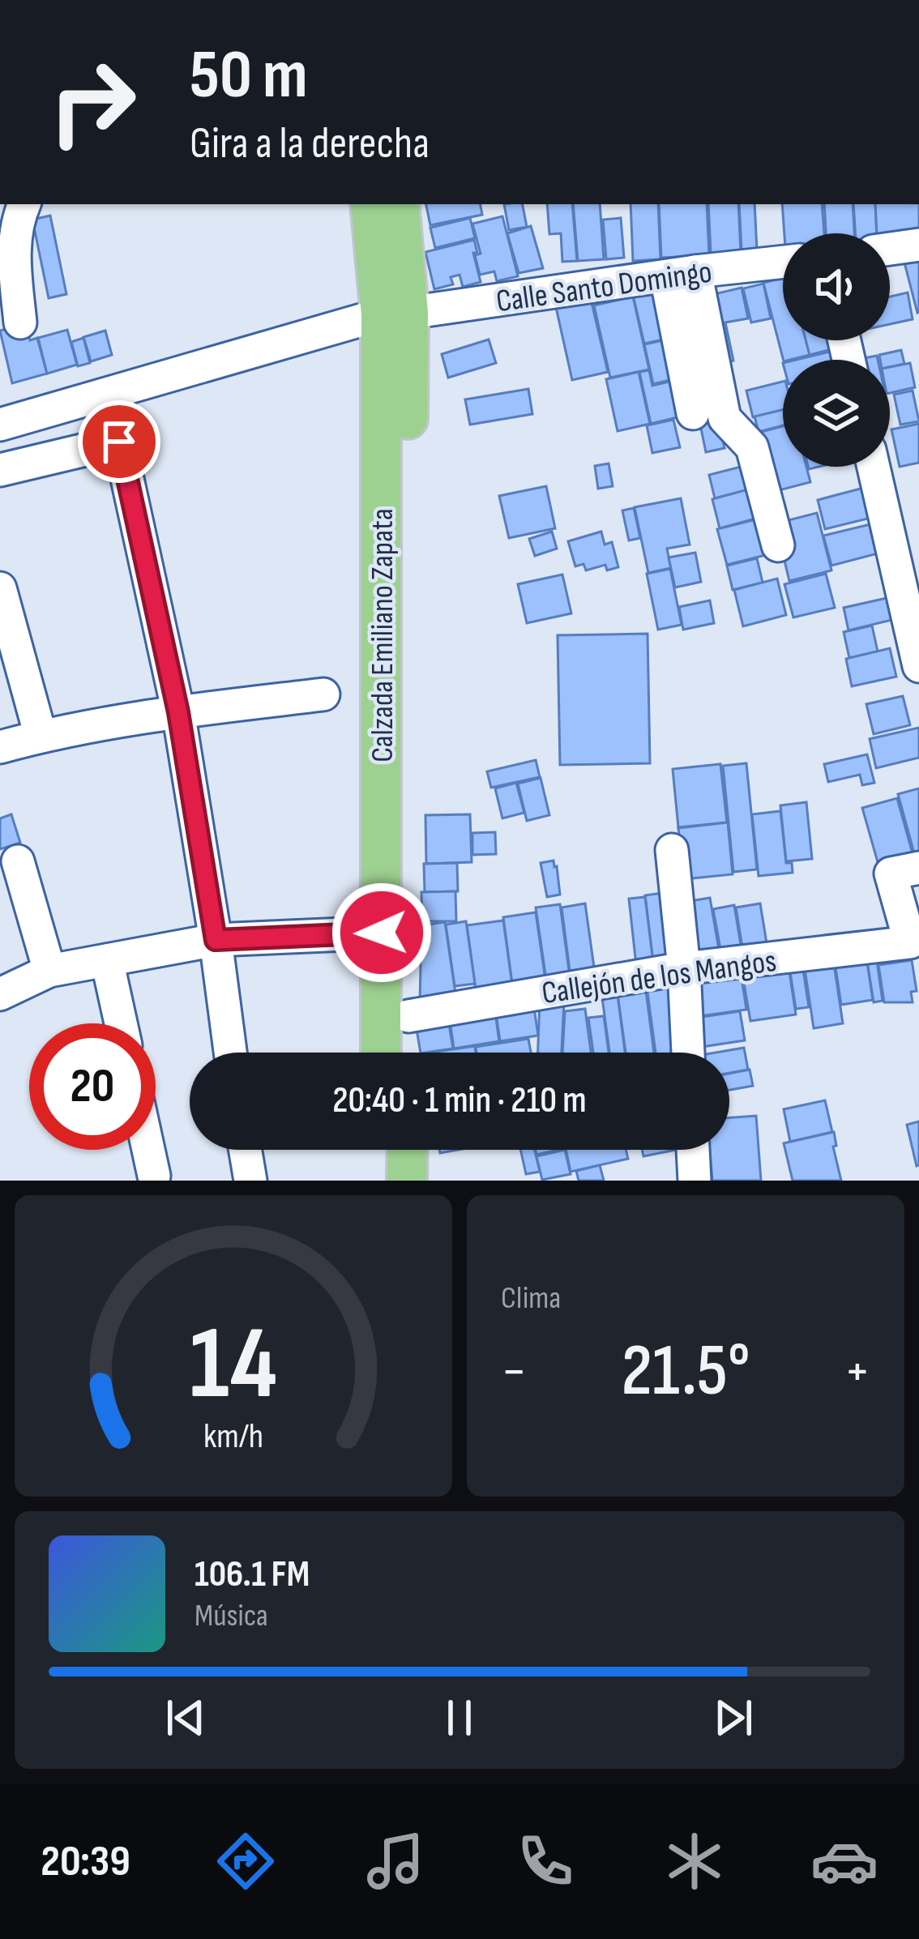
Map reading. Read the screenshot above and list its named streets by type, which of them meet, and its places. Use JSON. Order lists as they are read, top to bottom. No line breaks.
{"streets":{"main road":["Calzada Emiliano Zapata"],"street":["Calle Santo Domingo","Callejón de los Mangos"]},"crossings":[["Calle Santo Domingo","Calzada Emiliano Zapata"],["Calzada Emiliano Zapata","Callejón de los Mangos"]],"page":{"turn":["50 m","Gira a la derecha"],"limit":"20","trip":"20:40 · 1 min · 210 m","tile":"Clima","heat":["−","21.5°","+"],"song":["106.1 FM","Música"],"tabs":"20:39","gauge":["14","km/h"]}}
